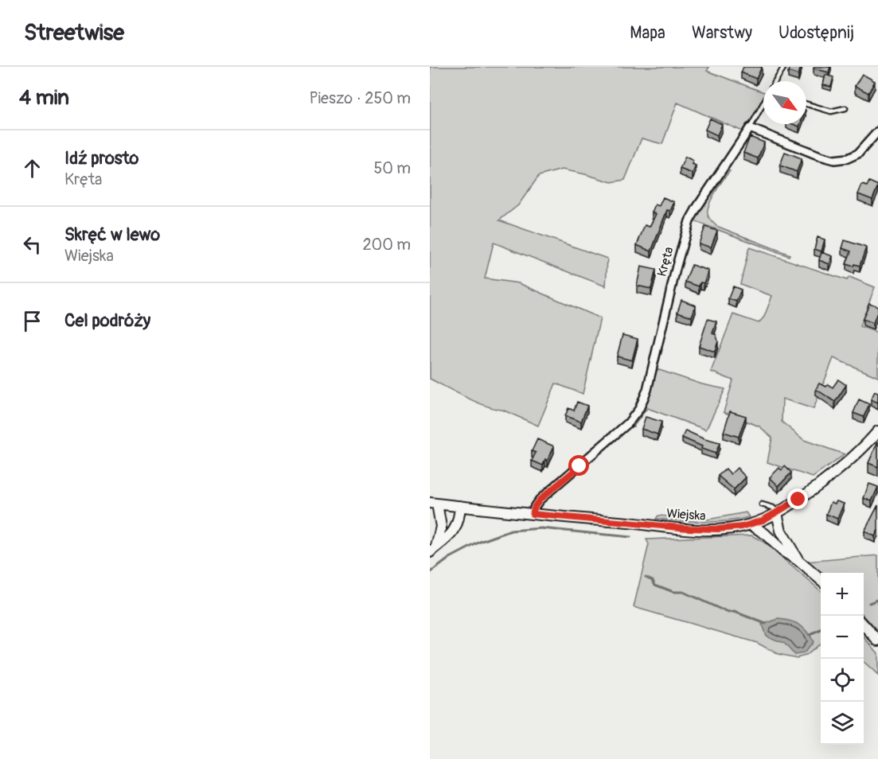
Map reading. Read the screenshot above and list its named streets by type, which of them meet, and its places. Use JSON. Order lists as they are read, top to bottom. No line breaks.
{"streets":{"street":["Kręta","Wiejska"]},"crossings":[["Kręta","Wiejska"]],"north":"bottom right","page":{"header":"Streetwise","nav":["Mapa","Warstwy","Udostępnij"],"heading":["4 min","Pieszo · 250 m"],"list":[["Idź prosto","Kręta","50 m"],["Skręć w lewo","Wiejska","200 m"],"Cel podróży"],"map_buttons":["+","−"]}}
